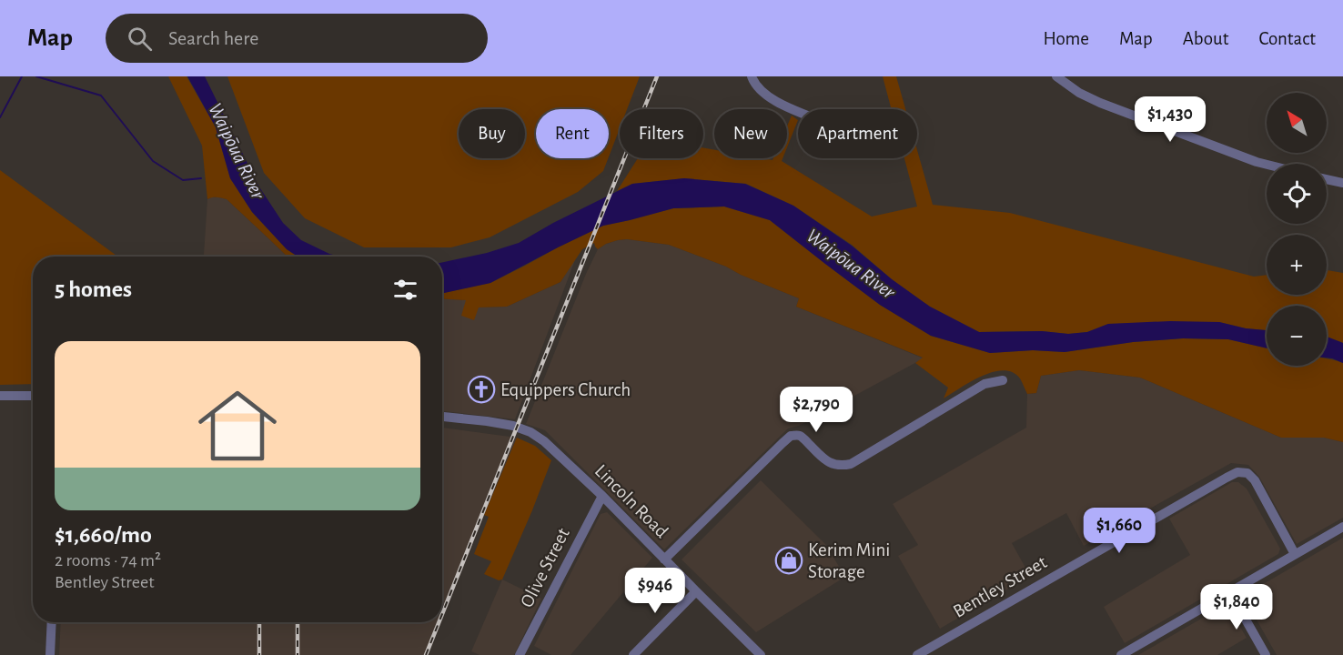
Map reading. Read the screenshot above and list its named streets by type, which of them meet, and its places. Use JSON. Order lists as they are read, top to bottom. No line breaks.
{"streets":{"street":["Lincoln Road","Olive Street","Bentley Street"]},"crossings":[["Lincoln Road","Olive Street"]],"water":["Waipōua River"],"places":{"church":["Equippers Church"],"shop":["Kerim Mini Storage"]},"north":"top left","page":{"header":"Map","search":"Search here","nav":["Home","Map","About","Contact"],"map_buttons":["+","−"],"price":["$1,430","$2,790","$1,660","$946","$1,840"],"chip":["Buy","Rent","Filters","New","Apartment"],"heading":"5 homes","list":[{"name":"$1,660/mo","note":"2 rooms · 74 m² · Bentley Street"}]}}
